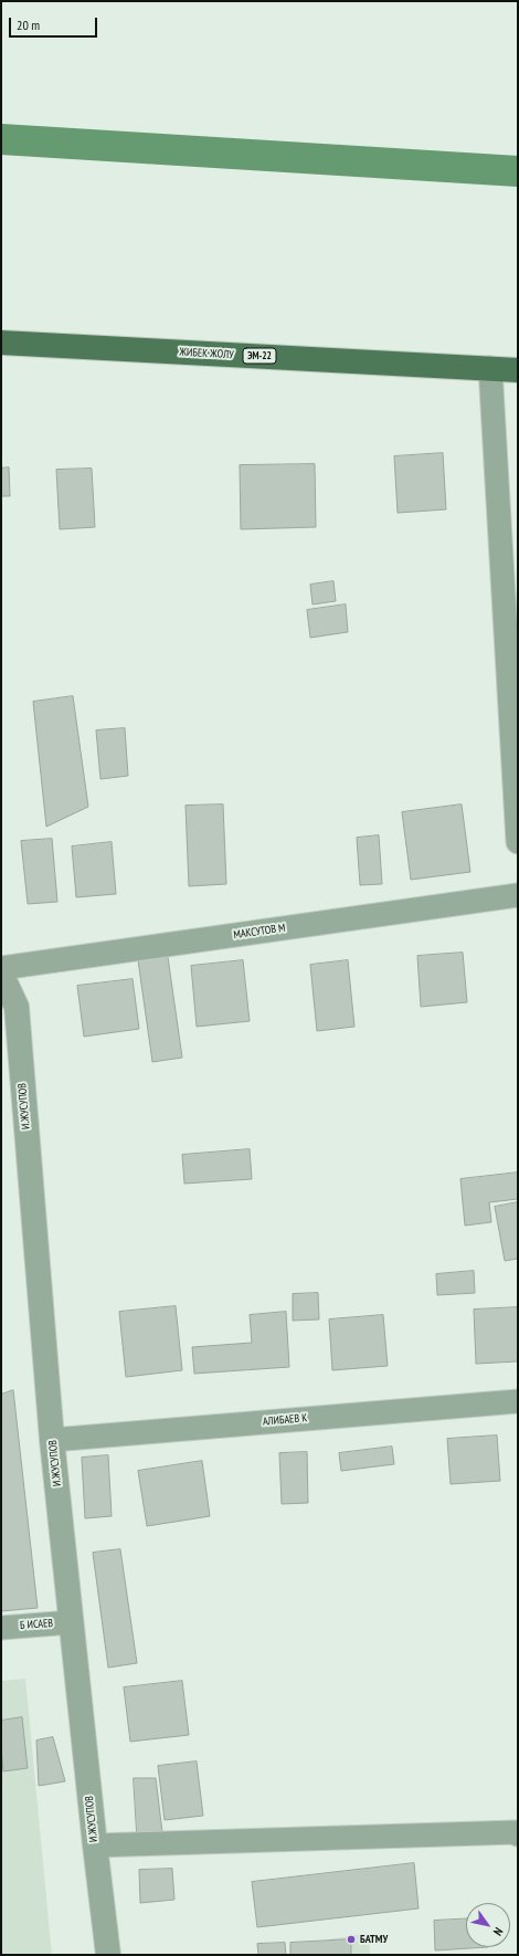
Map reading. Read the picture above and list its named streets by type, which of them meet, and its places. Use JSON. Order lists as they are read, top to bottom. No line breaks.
{"streets":{"main road":["ЖИБЕК ЖОЛУ","ЭМ-22"],"street":["МАКСУТОВ М","И.ЖУСУПОВ","АЛИБАЕВ К","Б ИСАЕВ"]},"crossings":[["И.ЖУСУПОВ","АЛИБАЕВ К"],["И.ЖУСУПОВ","Б ИСАЕВ"]],"places":["БАТМУ"],"scale_bar":"20 m","north":"bottom right"}
